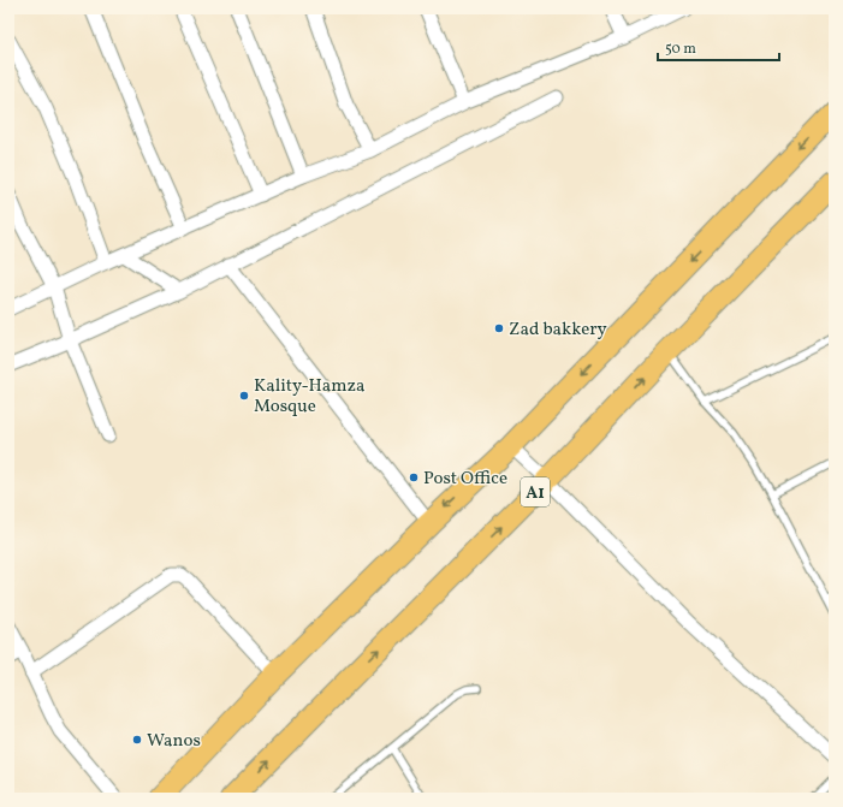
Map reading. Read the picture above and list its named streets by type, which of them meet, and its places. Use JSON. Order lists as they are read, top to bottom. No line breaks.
{"streets":{"main road":["A1"]},"places":["Zad bakkery","Kality-Hamza Mosque","Post Office","Wanos"],"scale_bar":"50 m"}
